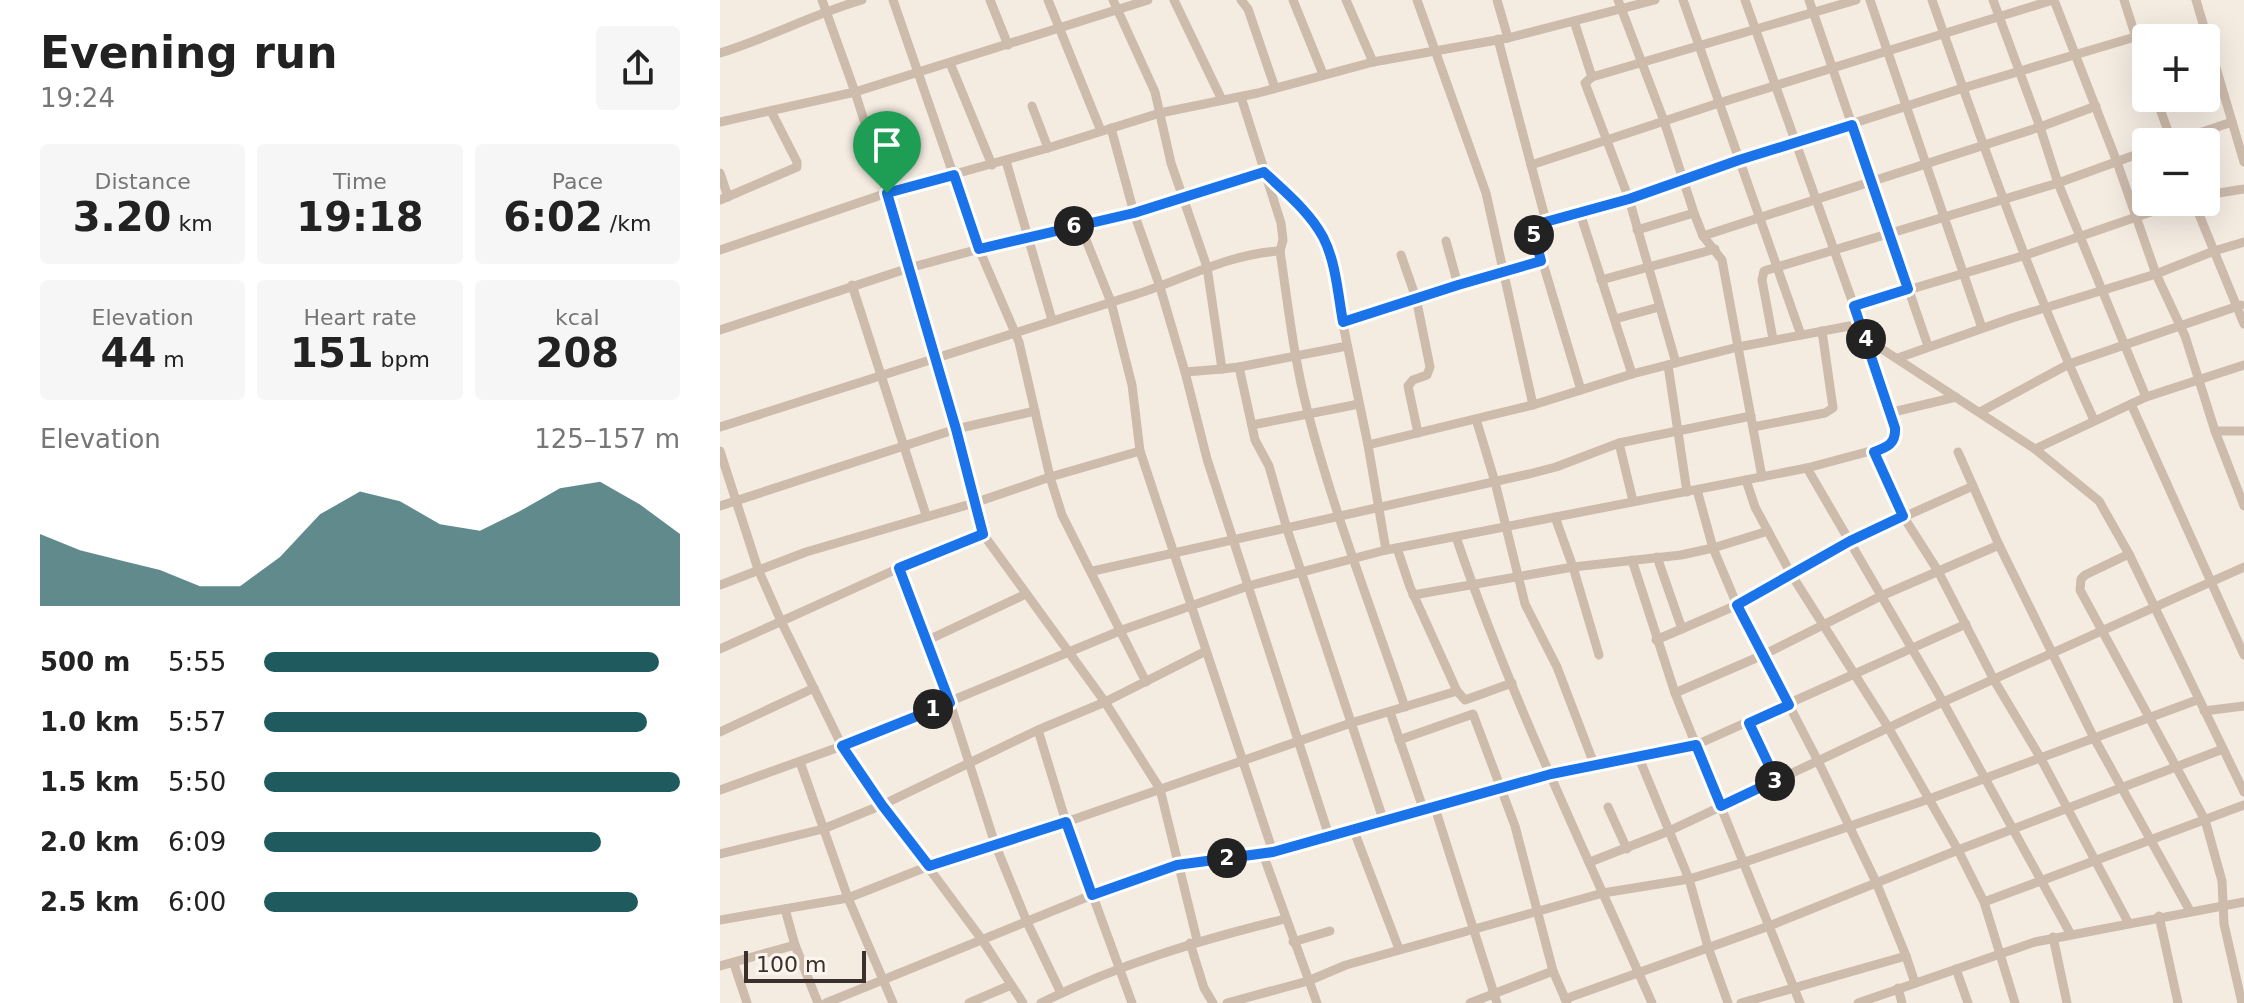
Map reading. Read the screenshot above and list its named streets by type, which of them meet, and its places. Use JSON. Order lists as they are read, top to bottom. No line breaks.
{"scale_bar":"100 m","page":{"heading":["Evening run","19:24"],"map_buttons":["+","−"],"stats":[["Distance","3.20 km"],["Time","19:18"],["Pace","6:02 /km"],["Elevation","44 m"],["Heart rate","151 bpm"],["kcal","208"]],"pins":["6","5","4","1","3","2"],"chart":["Elevation","125–157 m"],"list":[{"name":"500 m","note":"5:55"},{"name":"1.0 km","note":"5:57"},{"name":"1.5 km","note":"5:50"},{"name":"2.0 km","note":"6:09"},{"name":"2.5 km","note":"6:00"}],"scale":"100 m"}}
